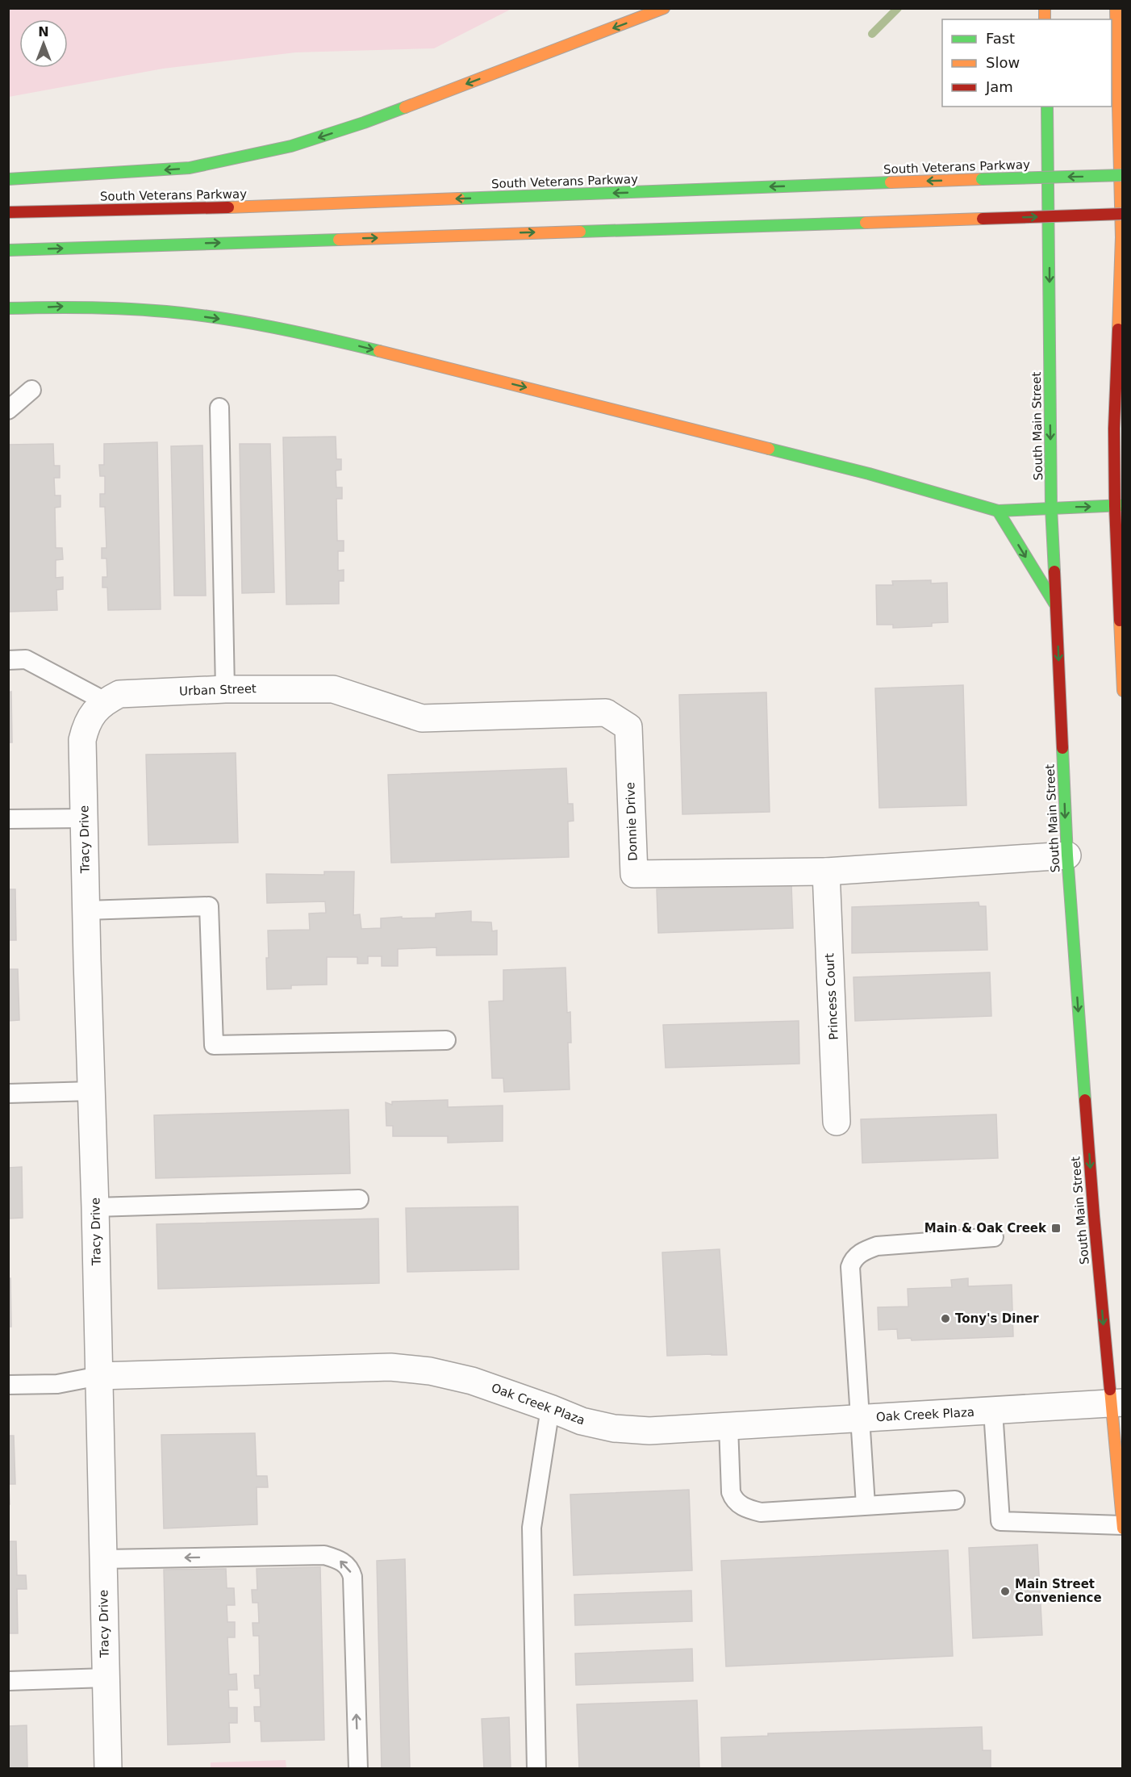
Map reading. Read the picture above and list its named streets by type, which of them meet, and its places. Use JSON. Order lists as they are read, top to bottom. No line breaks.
{"streets":{"highway":["South Veterans Parkway","South Main Street"],"street":["Urban Street","Donnie Drive","Tracy Drive","Princess Court","Oak Creek Plaza"]},"crossings":[["South Main Street","Donnie Drive"],["South Main Street","Oak Creek Plaza"],["Urban Street","Donnie Drive"],["Urban Street","Tracy Drive"],["Donnie Drive","Princess Court"],["Tracy Drive","Oak Creek Plaza"]],"places":{"transit":["Main & Oak Creek"],"other":["Tony's Diner","Main Street Convenience"]},"legend":["Fast","Slow","Jam"],"north":"top"}
